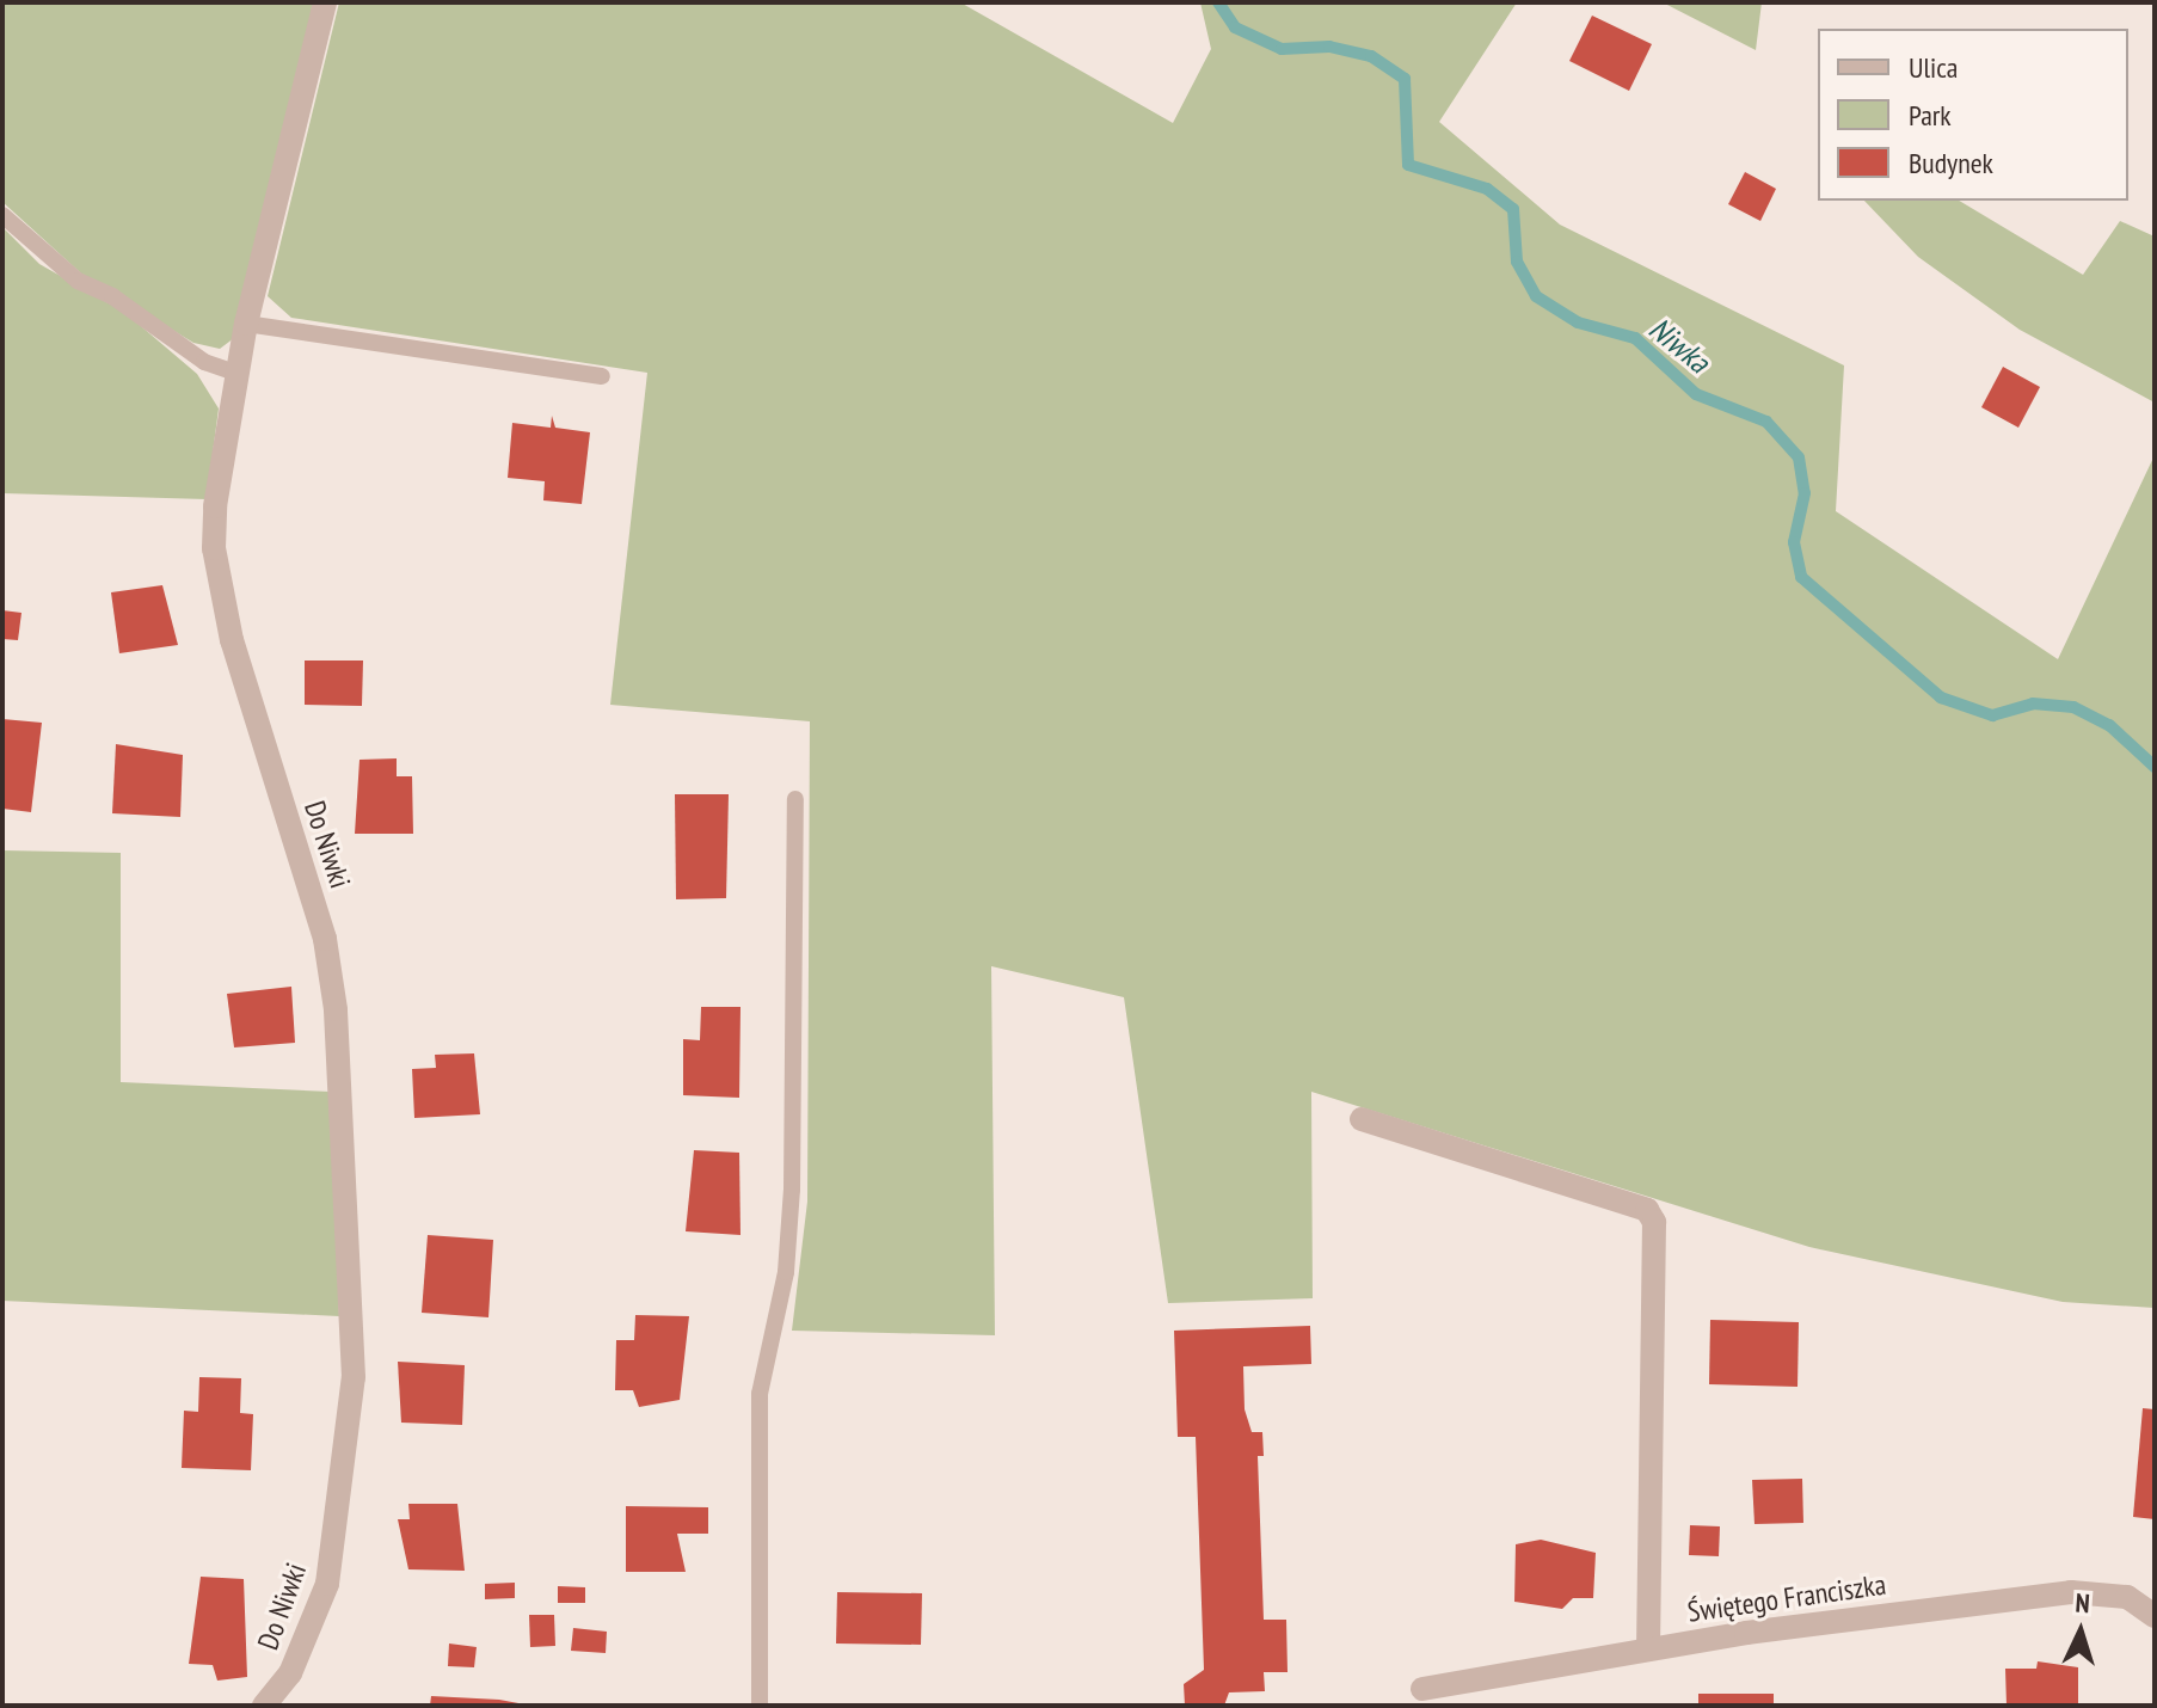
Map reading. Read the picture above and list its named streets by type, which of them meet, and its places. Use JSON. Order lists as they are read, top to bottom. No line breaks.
{"streets":{"street":["Do Niwki","Świętego Franciszka"]},"water":["Niwka"],"legend":["Ulica","Park","Budynek"],"north":"top"}
